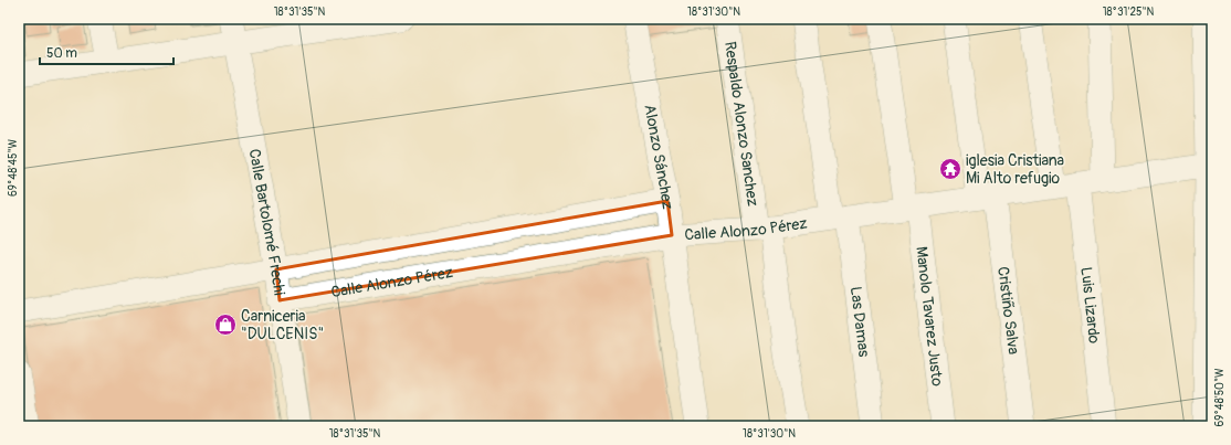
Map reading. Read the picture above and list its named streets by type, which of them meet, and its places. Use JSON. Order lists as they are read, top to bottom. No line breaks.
{"streets":{"street":["Respaldo Alonzo Sanchez","Alonzo Sánchez","Calle Bartolomé Frechi","Calle Alonzo Pérez","Luis Lizardo","Cristiño Salva","Manolo Tavarez Justo","Las Damas"]},"crossings":[["Respaldo Alonzo Sanchez","Calle Alonzo Pérez"],["Alonzo Sánchez","Calle Alonzo Pérez"],["Calle Bartolomé Frechi","Calle Alonzo Pérez"],["Calle Alonzo Pérez","Luis Lizardo"],["Calle Alonzo Pérez","Cristiño Salva"],["Calle Alonzo Pérez","Manolo Tavarez Justo"],["Calle Alonzo Pérez","Las Damas"]],"places":{"temple":["iglesia Cristiana Mi Alto refugio"],"shop":["Carniceria \"DULCENIS\""]},"scale_bar":"50 m","coordinates":["18°31'35\"N","18°31'30\"N","18°31'25\"N","69°48'45\"W","69°48'50\"W"]}
